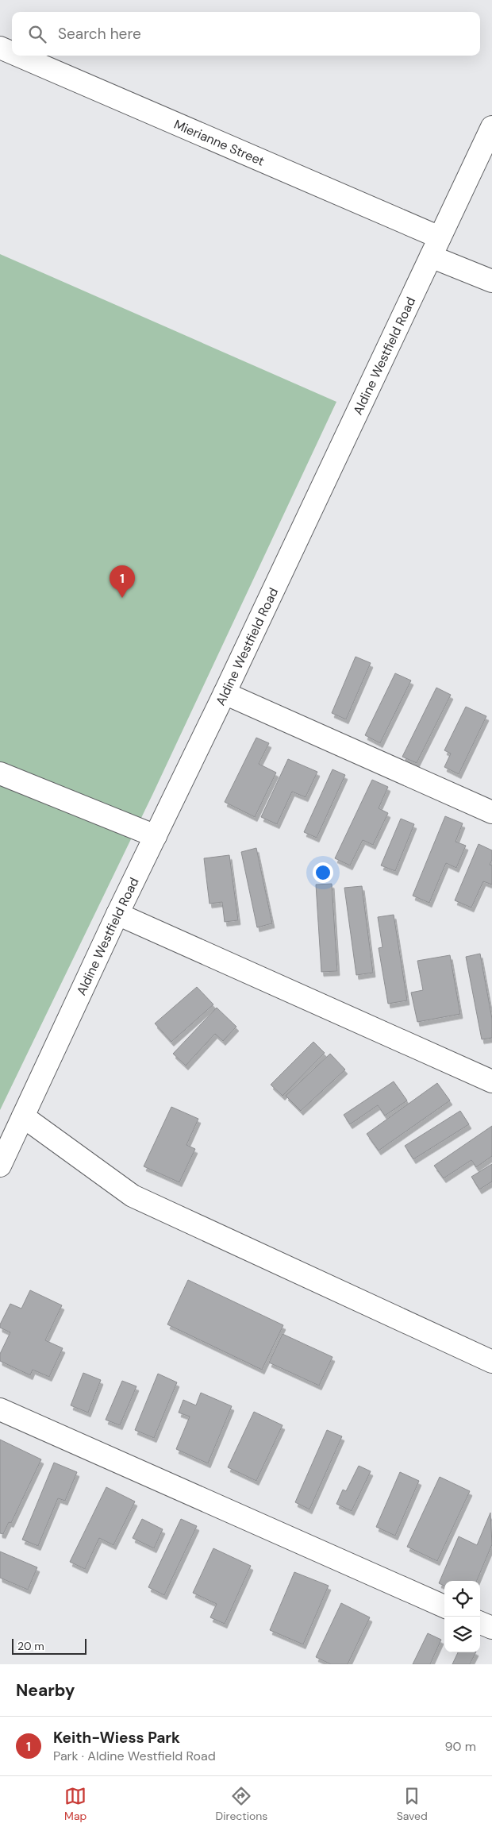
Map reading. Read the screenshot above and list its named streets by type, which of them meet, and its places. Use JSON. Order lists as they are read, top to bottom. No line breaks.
{"streets":{"main road":["Mierianne Street","Aldine Westfield Road"]},"crossings":[["Mierianne Street","Aldine Westfield Road"]],"scale_bar":"20 m","page":{"search":"Search here","pins":"1","scale":"20 m","heading":"Nearby","list":[{"mark":"1","name":"Keith-Wiess Park","note":"Park · Aldine Westfield Road","value":"90 m"}],"nav":["Map","Directions","Saved"]}}
